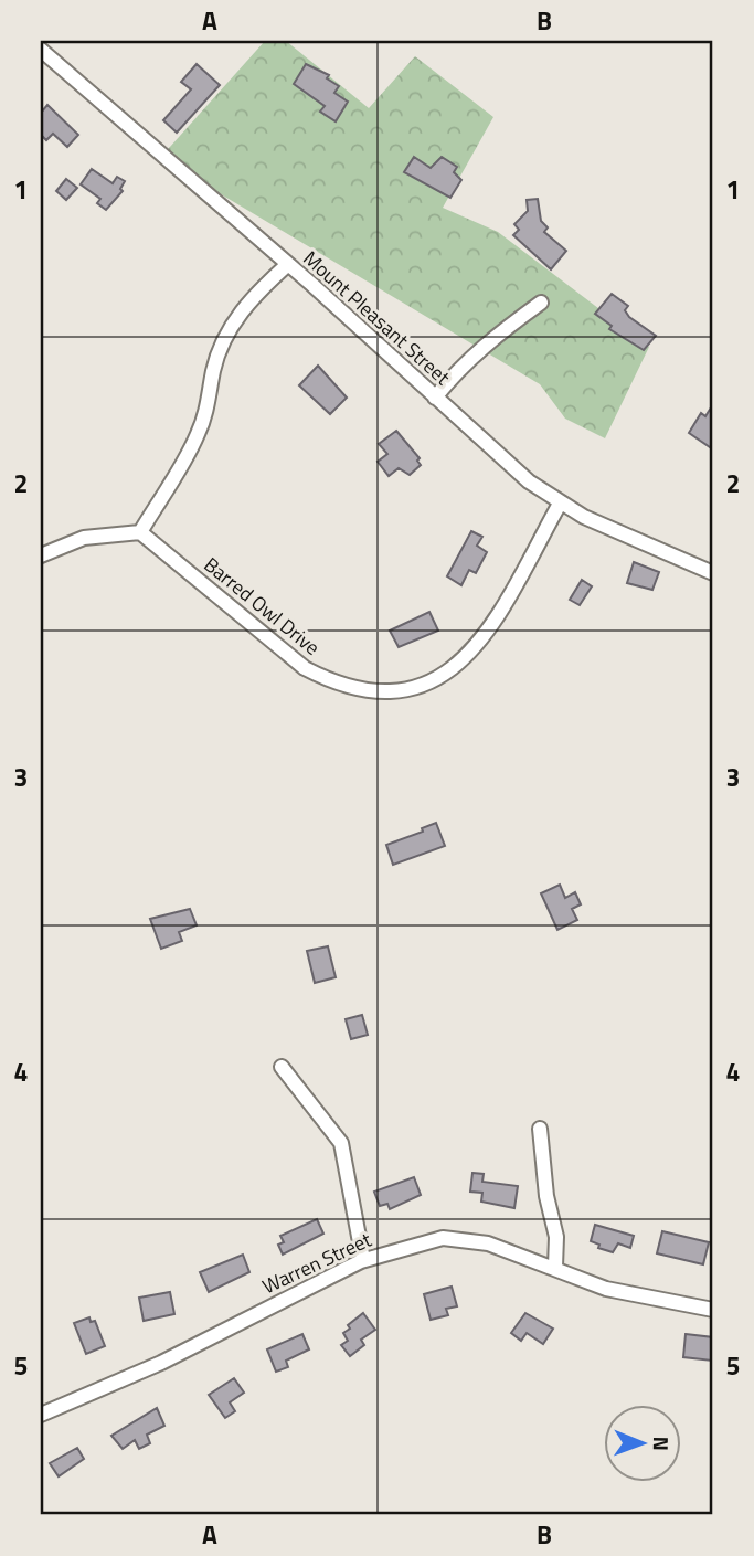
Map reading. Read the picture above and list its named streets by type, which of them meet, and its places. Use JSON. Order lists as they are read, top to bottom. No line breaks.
{"streets":{"street":["Mount Pleasant Street","Barred Owl Drive","Warren Street"]},"crossings":[["Mount Pleasant Street","Barred Owl Drive"]],"north":"right","grid":{"columns":["A","B"],"rows":["1","2","3","4","5"]}}
